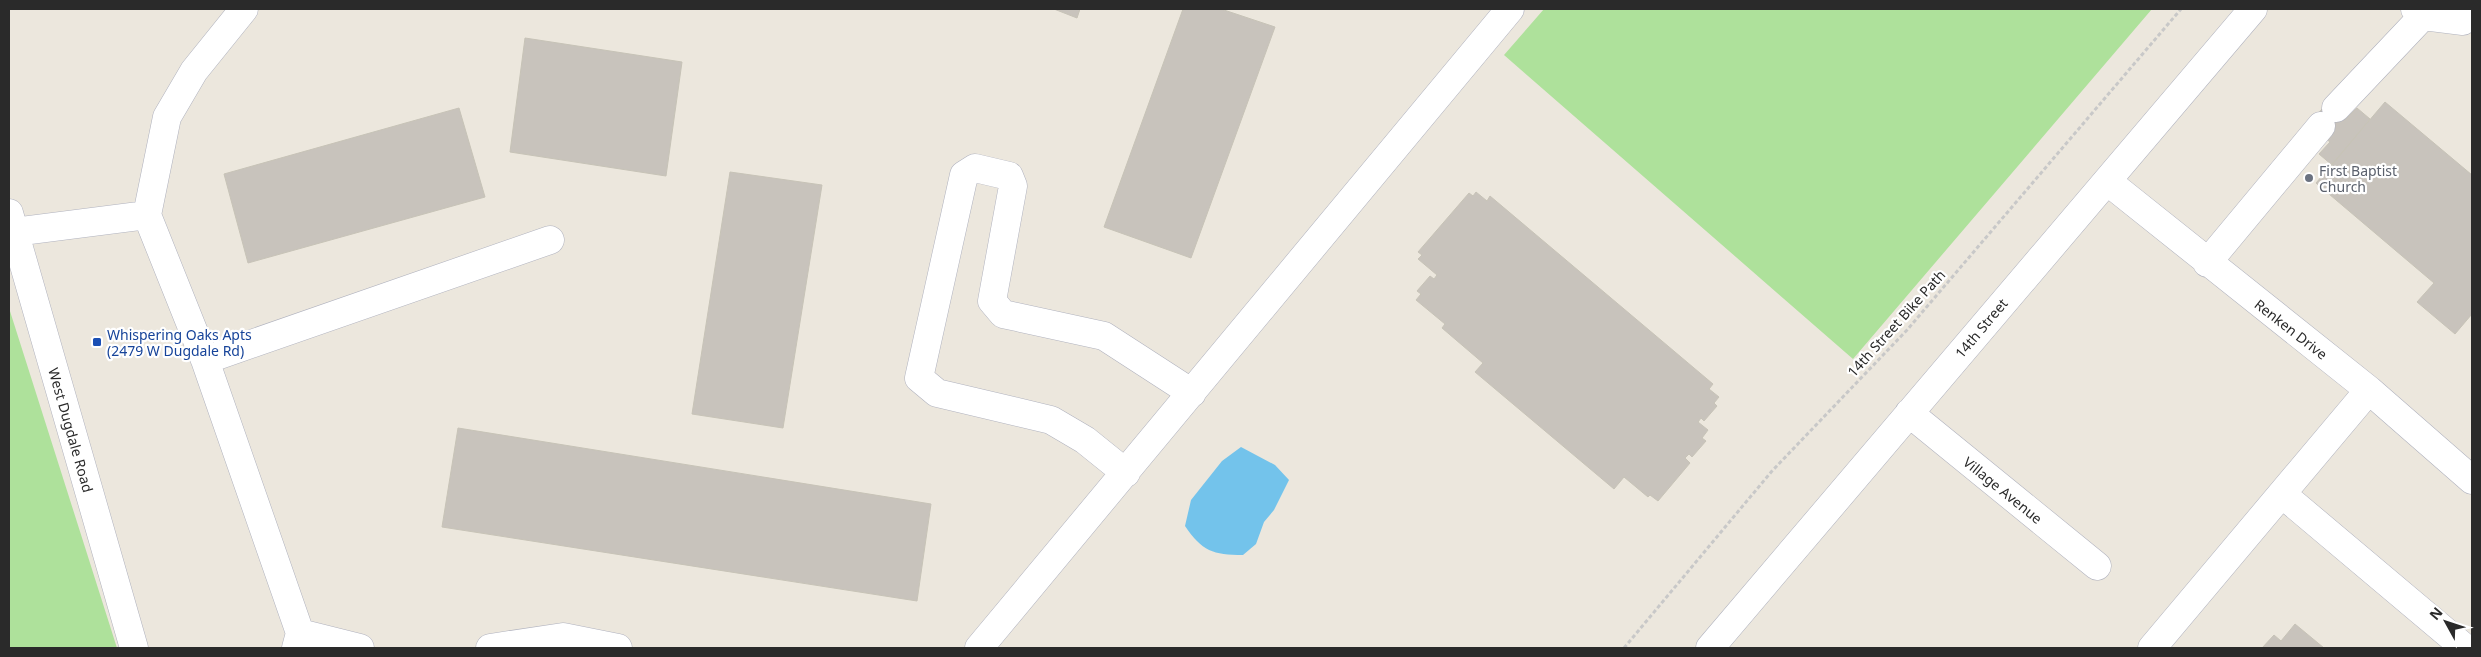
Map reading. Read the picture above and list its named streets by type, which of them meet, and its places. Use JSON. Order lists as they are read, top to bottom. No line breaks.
{"streets":{"street":["14th Street","Renken Drive","West Dugdale Road","Village Avenue"],"path":["14th Street Bike Path"]},"crossings":[["14th Street","Renken Drive"],["14th Street","Village Avenue"]],"places":{"other":["First Baptist Church"],"transit":["Whispering Oaks Apts (2479 W Dugdale Rd)"]},"north":"top left"}
